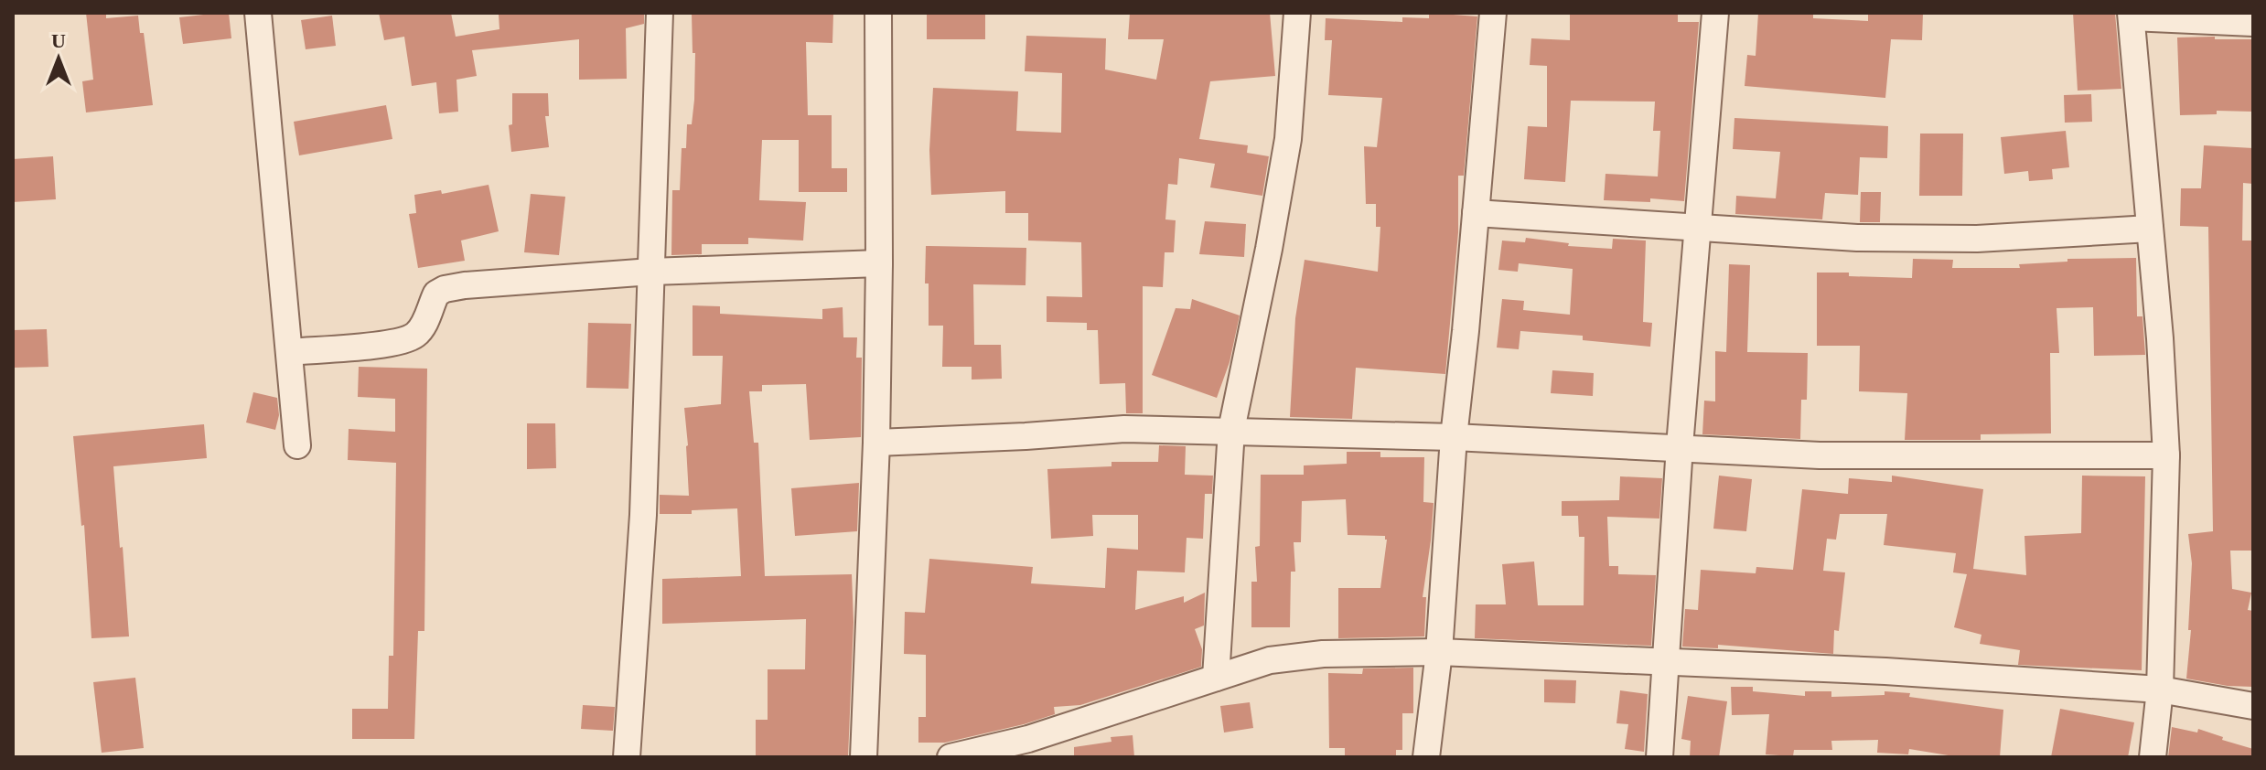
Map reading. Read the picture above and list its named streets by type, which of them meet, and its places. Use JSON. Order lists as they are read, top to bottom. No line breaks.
{"north":"top"}
